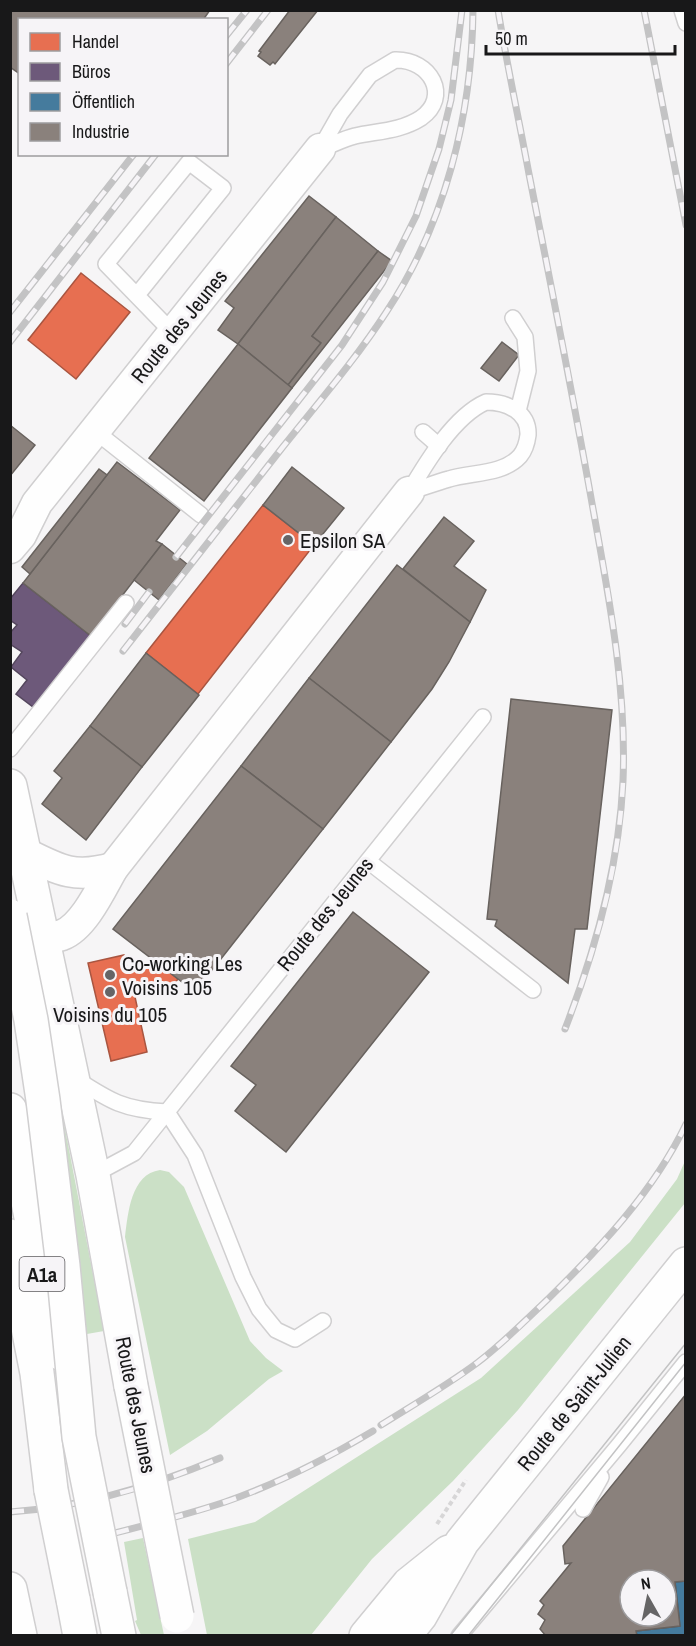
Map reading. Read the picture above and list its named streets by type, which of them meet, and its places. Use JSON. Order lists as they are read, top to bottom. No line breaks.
{"streets":{"main road":["Route des Jeunes","A1a","Route de Saint-Julien"]},"places":["Epsilon SA","Co-working Les Voisins 105","Voisins du 105"],"legend":["Handel","Büros","Öffentlich","Industrie"],"scale_bar":"50 m","north":"top"}
